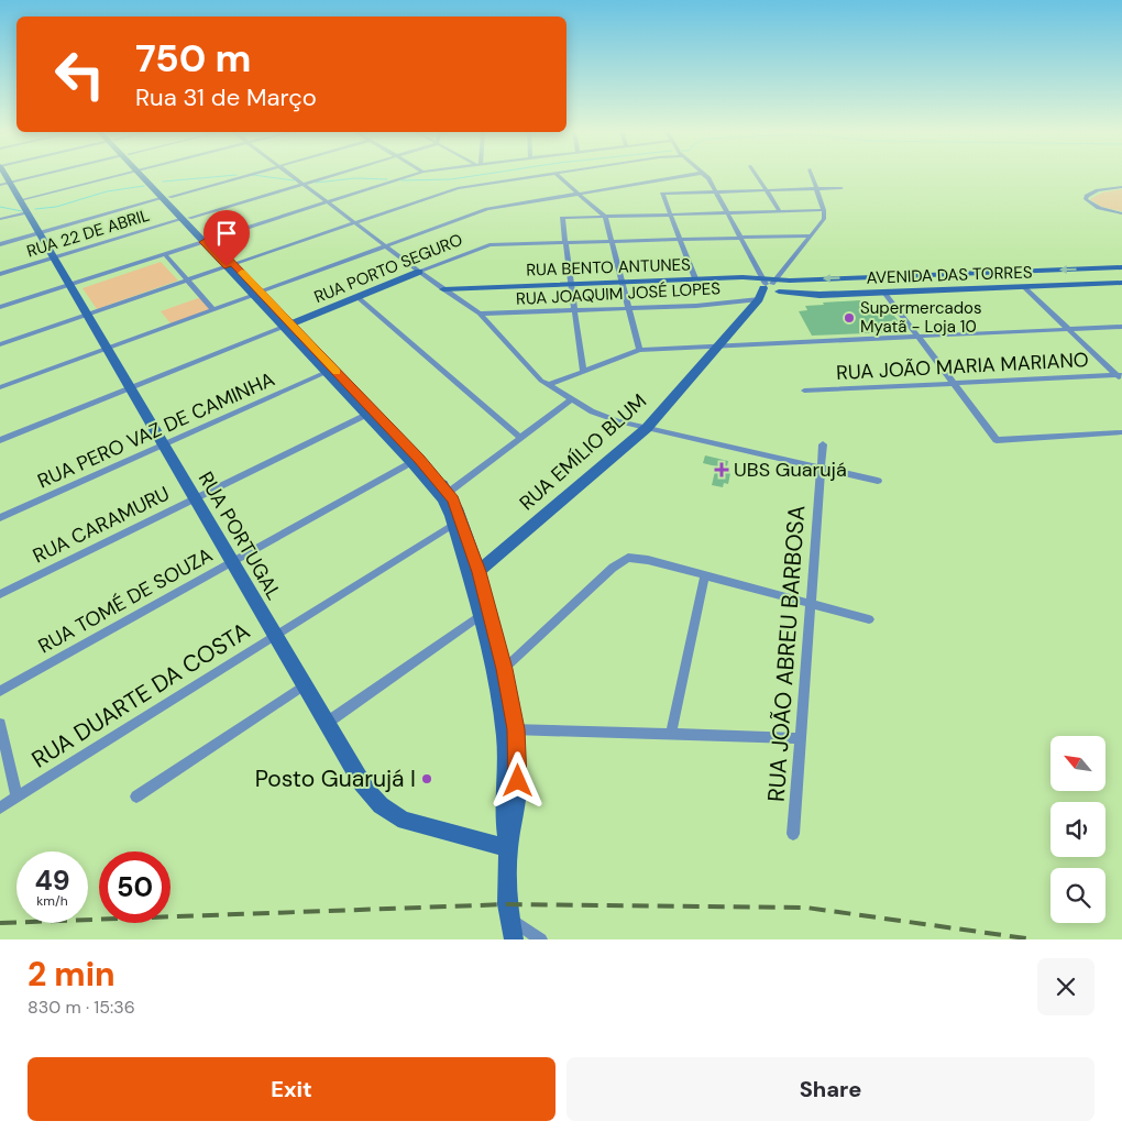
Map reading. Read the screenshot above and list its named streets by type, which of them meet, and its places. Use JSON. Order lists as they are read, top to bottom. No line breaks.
{"streets":{"main road":["RUA BENTO ANTUNES","RUA PORTO SEGURO","AVENIDA DAS TORRES","RUA EMÍLIO BLUM","RUA PORTUGAL"],"street":["RUA 22 DE ABRIL","RUA JOAQUIM JOSÉ LOPES","RUA JOÃO MARIA MARIANO","RUA PERO VAZ DE CAMINHA","RUA CARAMURU","RUA TOMÉ DE SOUZA","RUA JOÃO ABREU BARBOSA","RUA DUARTE DA COSTA"]},"crossings":[["RUA 22 DE ABRIL","RUA PORTUGAL"],["RUA BENTO ANTUNES","AVENIDA DAS TORRES"],["RUA BENTO ANTUNES","RUA JOAQUIM JOSÉ LOPES"],["RUA BENTO ANTUNES","RUA EMÍLIO BLUM"],["RUA PORTO SEGURO","RUA EMÍLIO BLUM"],["RUA PORTO SEGURO","RUA PORTUGAL"],["AVENIDA DAS TORRES","RUA JOAQUIM JOSÉ LOPES"],["AVENIDA DAS TORRES","RUA EMÍLIO BLUM"],["RUA JOAQUIM JOSÉ LOPES","RUA EMÍLIO BLUM"],["RUA PERO VAZ DE CAMINHA","RUA PORTUGAL"],["RUA CARAMURU","RUA PORTUGAL"],["RUA PORTUGAL","RUA TOMÉ DE SOUZA"],["RUA PORTUGAL","RUA DUARTE DA COSTA"]],"places":{"other":["Supermercados Myatã - Loja 10","Posto Guarujá I"],"health":["UBS Guarujá"]},"north":"top left","page":{"turn":["750 m","Rua 31 de Março"],"speed":"49 km/h","limit":"50","heading":["2 min","830 m · 15:36"],"buttons":["Exit","Share"]}}
